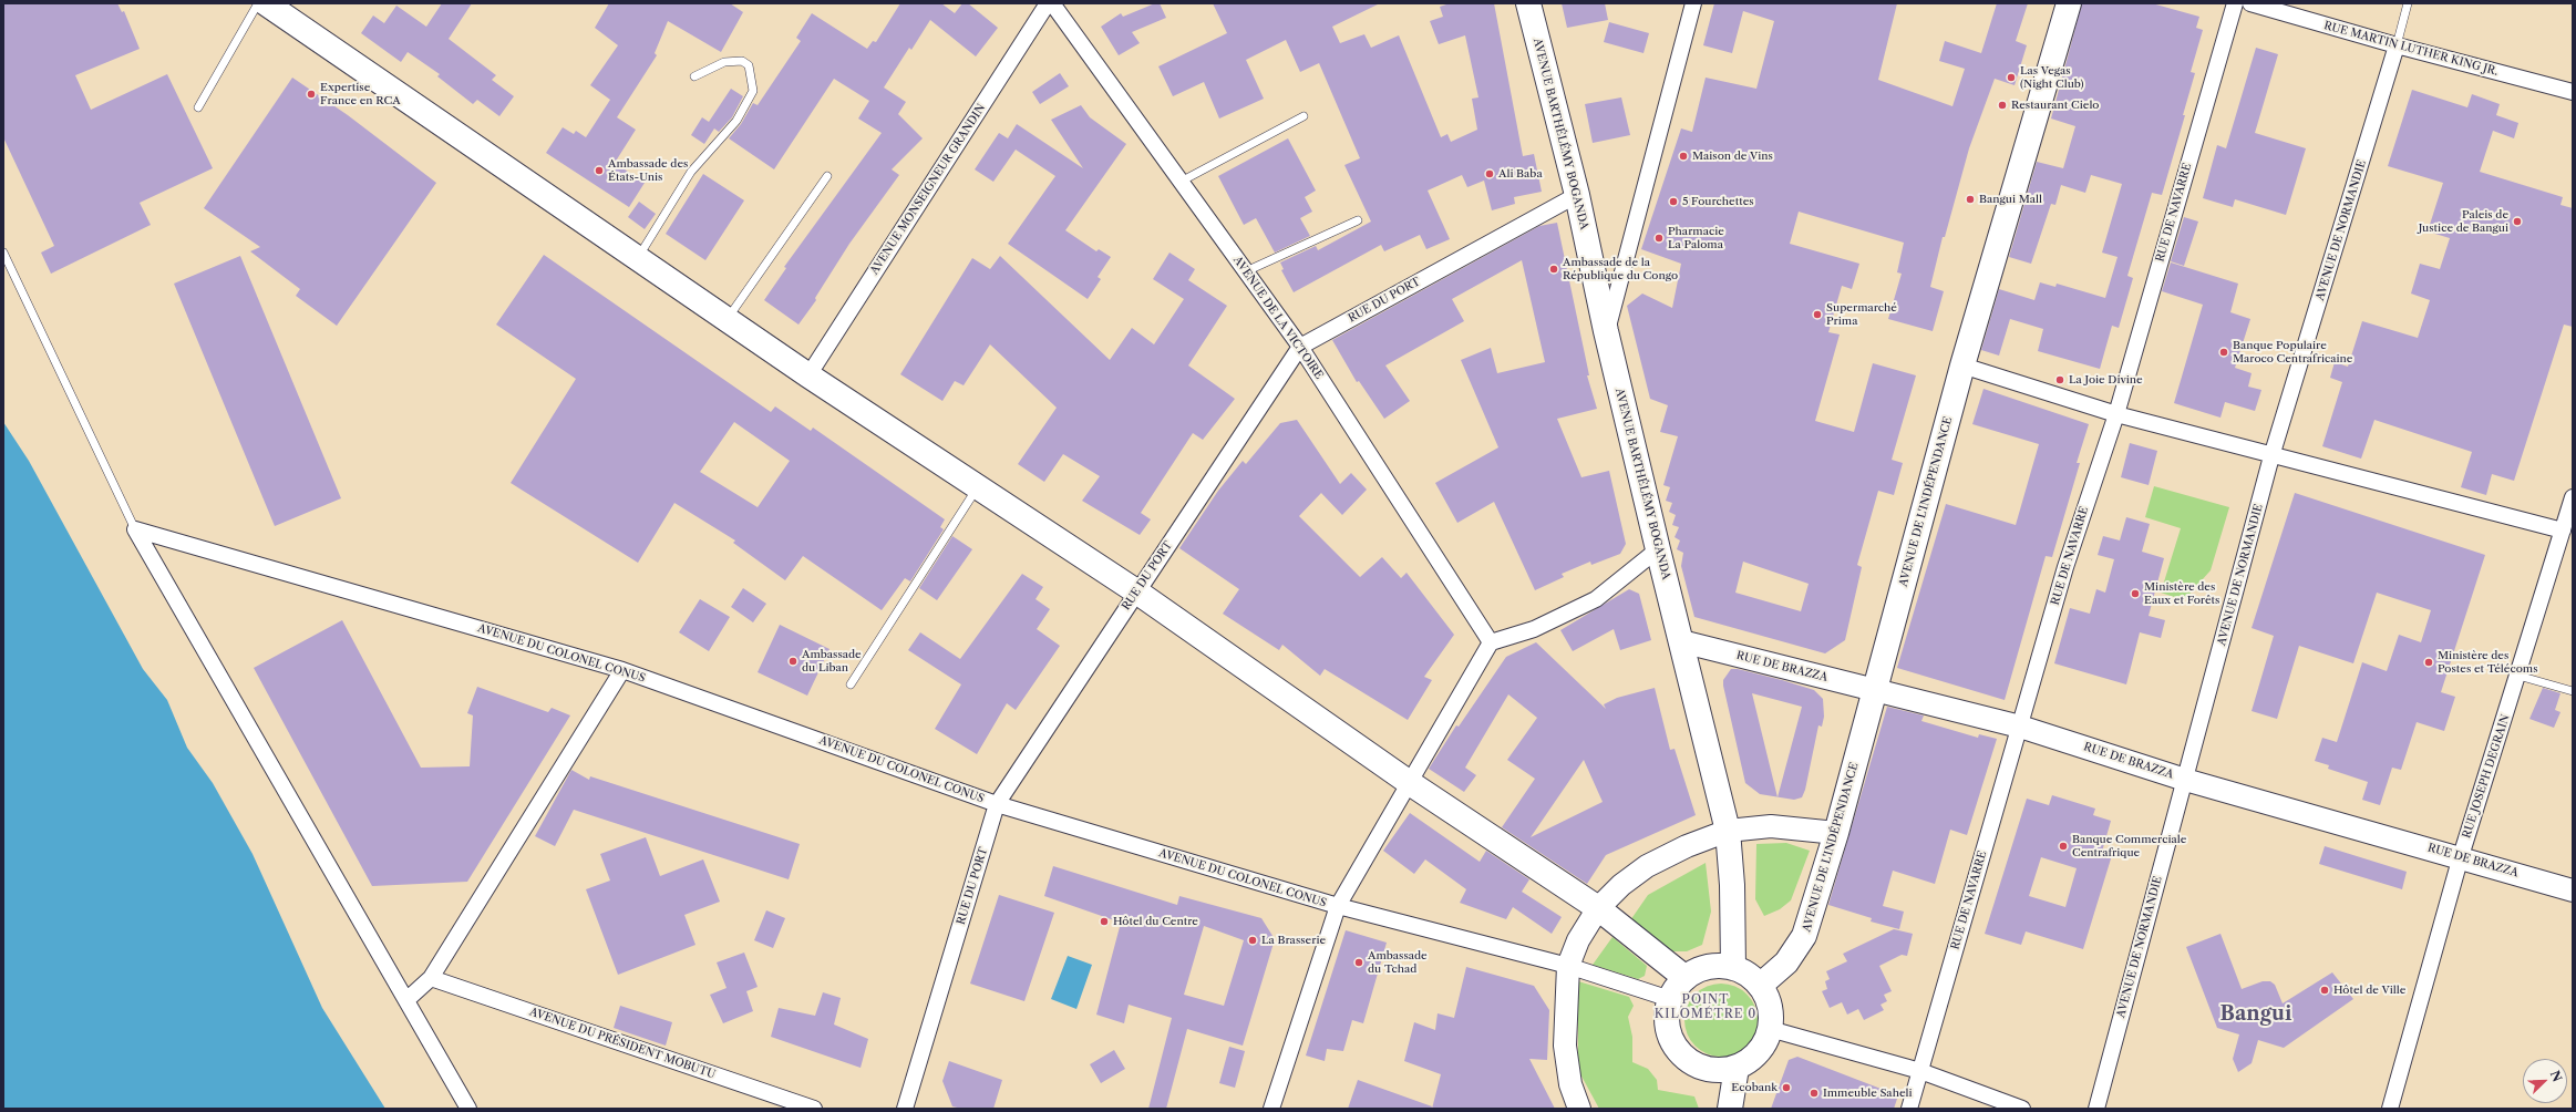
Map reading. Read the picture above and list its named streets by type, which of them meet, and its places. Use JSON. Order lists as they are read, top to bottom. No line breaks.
{"streets":{"main road":["AVENUE BARTHÉLÉMY BOGANDA","AVENUE DE L'INDÉPENDANCE"],"street":["RUE MARTIN LUTHER KING JR.","AVENUE MONSEIGNEUR GRANDIN","RUE DE NAVARRE","AVENUE DE NORMANDIE","RUE DU PORT","AVENUE DE LA VICTOIRE","AVENUE DU COLONEL CONUS","RUE DE BRAZZA","RUE JOSEPH DEGRAIN","AVENUE DU PRÉSIDENT MOBUTU"]},"crossings":[["RUE MARTIN LUTHER KING JR.","AVENUE DE NORMANDIE"],["AVENUE BARTHÉLÉMY BOGANDA","RUE DU PORT"],["AVENUE BARTHÉLÉMY BOGANDA","AVENUE DE L'INDÉPENDANCE"],["AVENUE BARTHÉLÉMY BOGANDA","AVENUE DU COLONEL CONUS"],["AVENUE BARTHÉLÉMY BOGANDA","RUE DE BRAZZA"],["RUE DE NAVARRE","RUE DE BRAZZA"],["AVENUE DE NORMANDIE","RUE DE BRAZZA"],["RUE DU PORT","AVENUE DE LA VICTOIRE"],["RUE DU PORT","AVENUE DU COLONEL CONUS"],["AVENUE DE L'INDÉPENDANCE","AVENUE DU COLONEL CONUS"],["AVENUE DE L'INDÉPENDANCE","RUE DE BRAZZA"],["RUE DE BRAZZA","RUE JOSEPH DEGRAIN"]],"districts":["POINT KILOMÉTRE 0","Bangui"],"places":["Las Vegas (Night Club)","Expertise France en RCA","Restaurant Cielo","Maison de Vins","Ambassade des États-Unis","Ali Baba","Bangui Mall","5 Fourchettes","Paleis de Justice de Bangui","Pharmacie La Paloma","Ambassade de la République du Congo","Supermarché Prima","Banque Populaire Maroco Centrafricaine","La Joie Divine","Ministère des Eaux et Forêts","Ambassade du Liban","Ministère des Postes et Télécoms","Banque Commerciale Centrafrique","Hôtel du Centre","La Brasserie","Ambassade du Tchad","Hôtel de Ville","Ecobank","Immeuble Saheli"],"north":"top right"}
